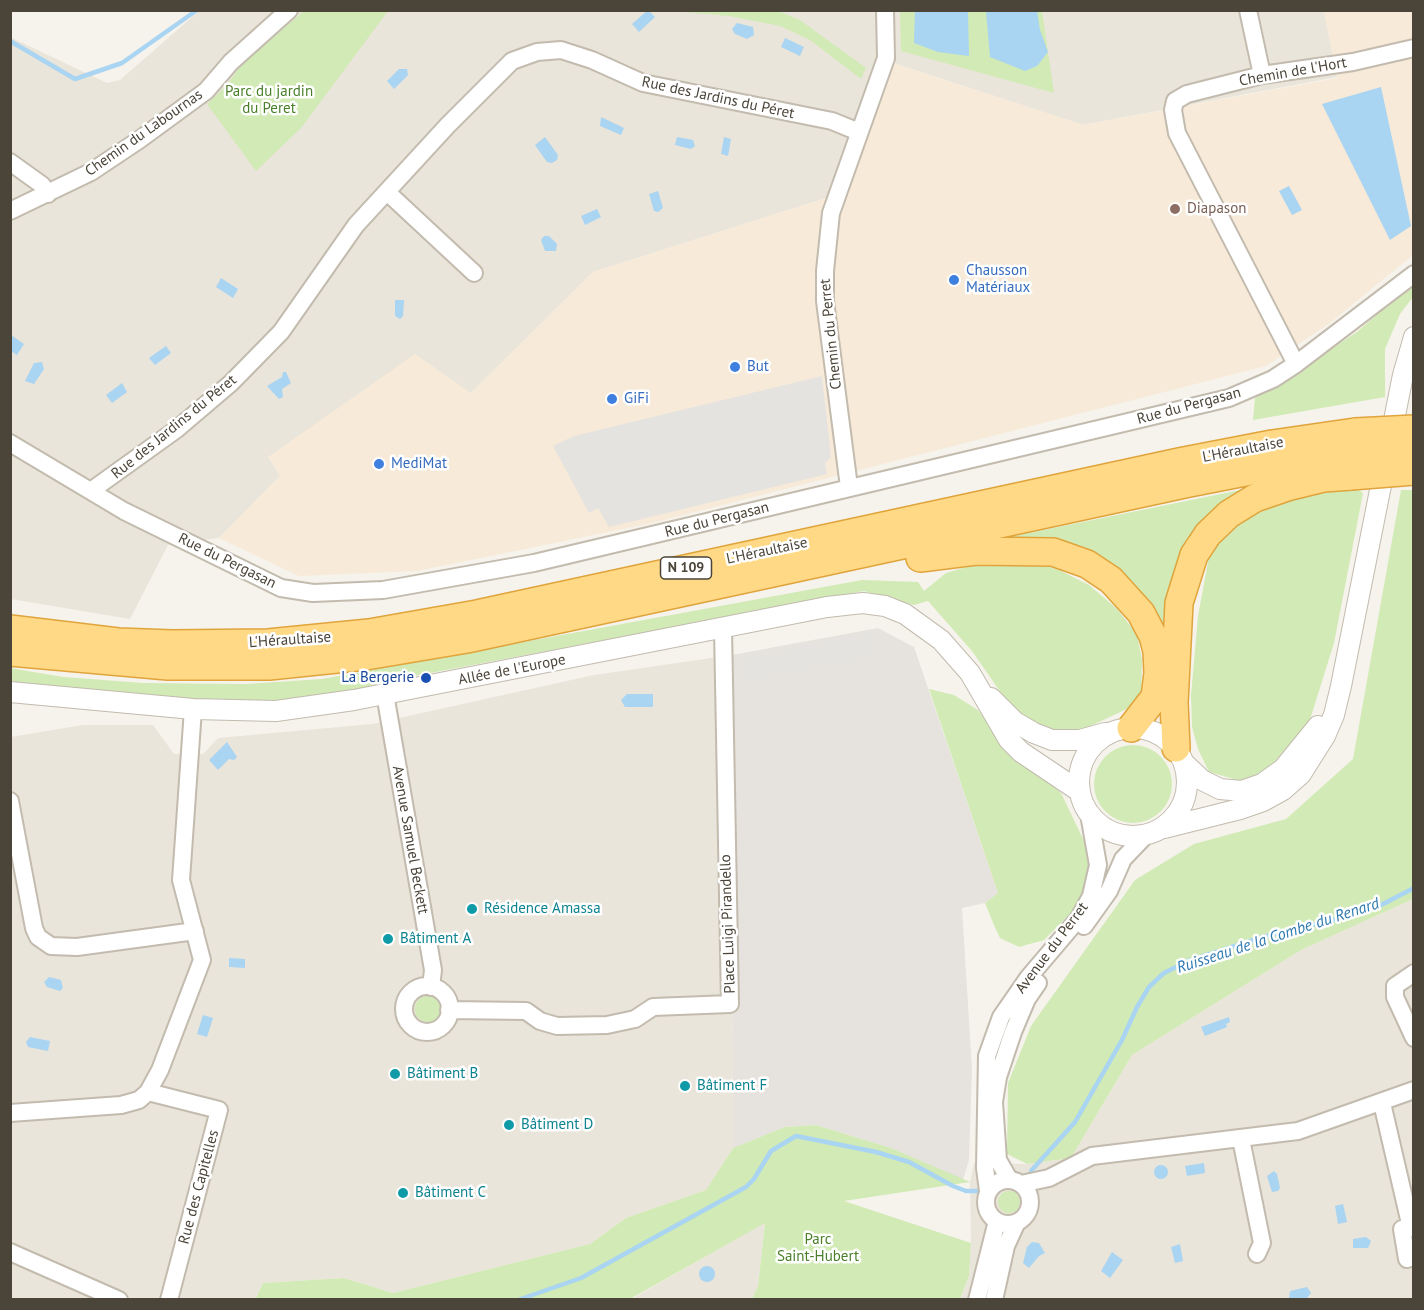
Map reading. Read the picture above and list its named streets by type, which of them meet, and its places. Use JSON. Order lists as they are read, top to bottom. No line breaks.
{"streets":{"highway":["L'Héraultaise","N 109"],"street":["Chemin de l'Hort","Rue des Jardins du Péret","Chemin du Labournas","Chemin du Perret","Rue du Pergasan","Allée de l'Europe","Avenue Samuel Beckett","Place Luigi Pirandello","Avenue du Perret","Rue des Capitelles"]},"crossings":[["Chemin de l'Hort","Rue du Pergasan"],["Rue des Jardins du Péret","Chemin du Perret"],["Rue des Jardins du Péret","Rue du Pergasan"],["Chemin du Perret","Rue du Pergasan"],["Allée de l'Europe","Avenue Samuel Beckett"],["Allée de l'Europe","Place Luigi Pirandello"],["Allée de l'Europe","Avenue du Perret"],["Avenue Samuel Beckett","Place Luigi Pirandello"]],"water":["Ruisseau de la Combe du Renard"],"parks":["Parc du jardin du Peret","Parc Saint-Hubert"],"places":["Diapason","Chausson Matériaux","But","GiFi","MediMat","La Bergerie","Résidence Amassa","Bâtiment A","Bâtiment B","Bâtiment F","Bâtiment D","Bâtiment C"]}
